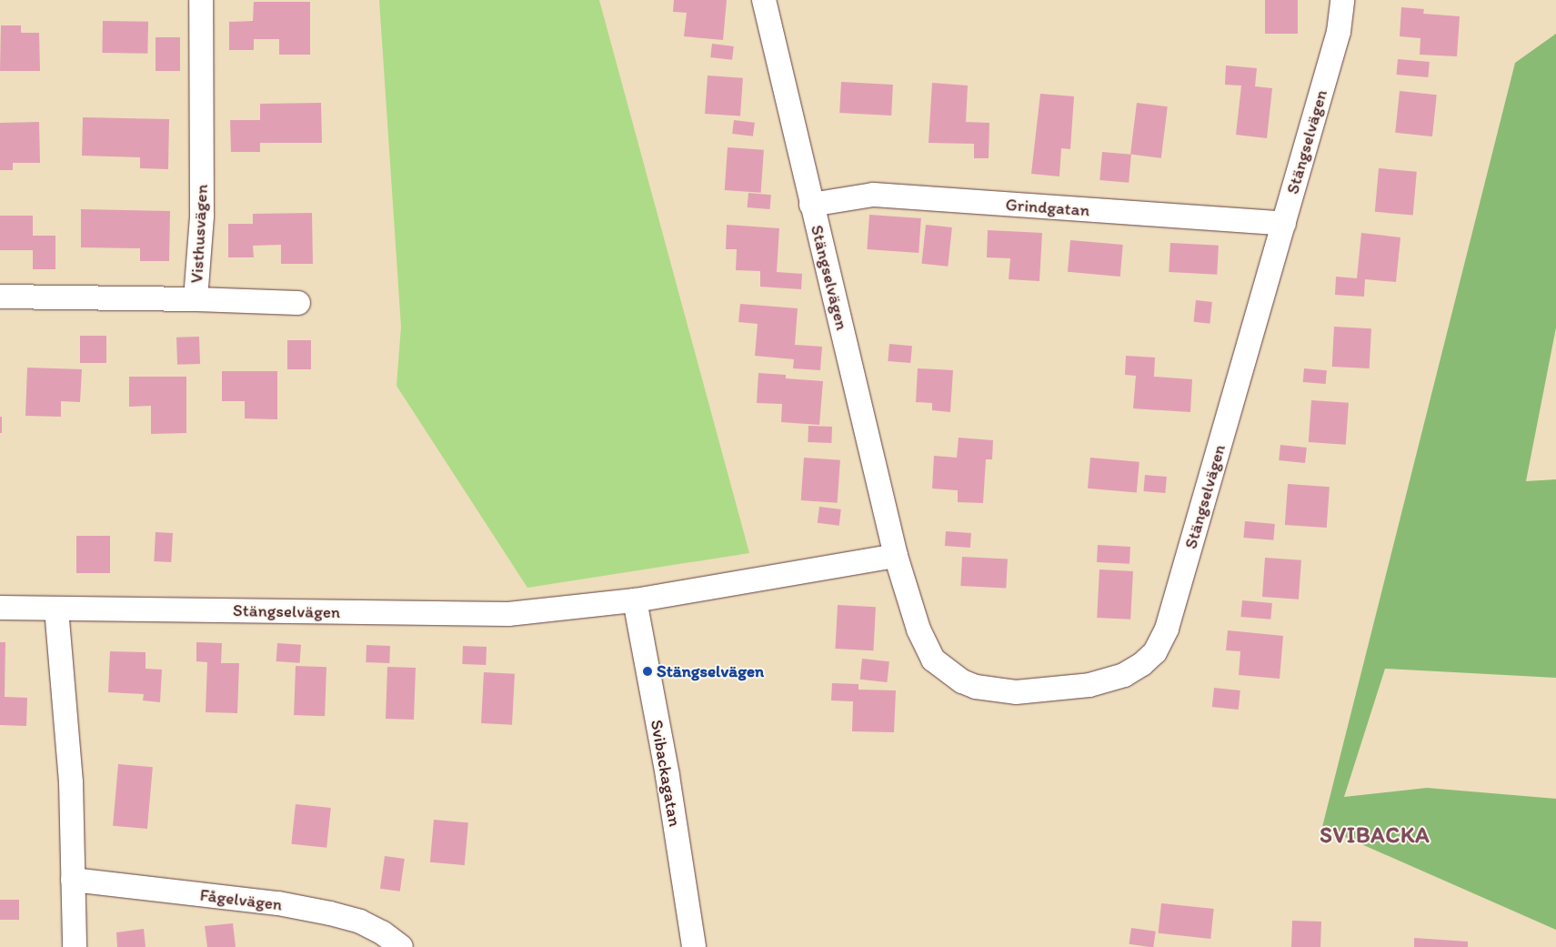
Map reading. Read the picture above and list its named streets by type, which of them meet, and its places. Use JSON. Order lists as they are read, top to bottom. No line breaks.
{"streets":{"street":["Stängselvägen","Grindgatan","Visthusvägen","Svibackagatan","Fågelvägen"]},"crossings":[["Stängselvägen","Grindgatan"],["Stängselvägen","Svibackagatan"]],"districts":["SVIBACKA"],"places":["Stängselvägen"]}
